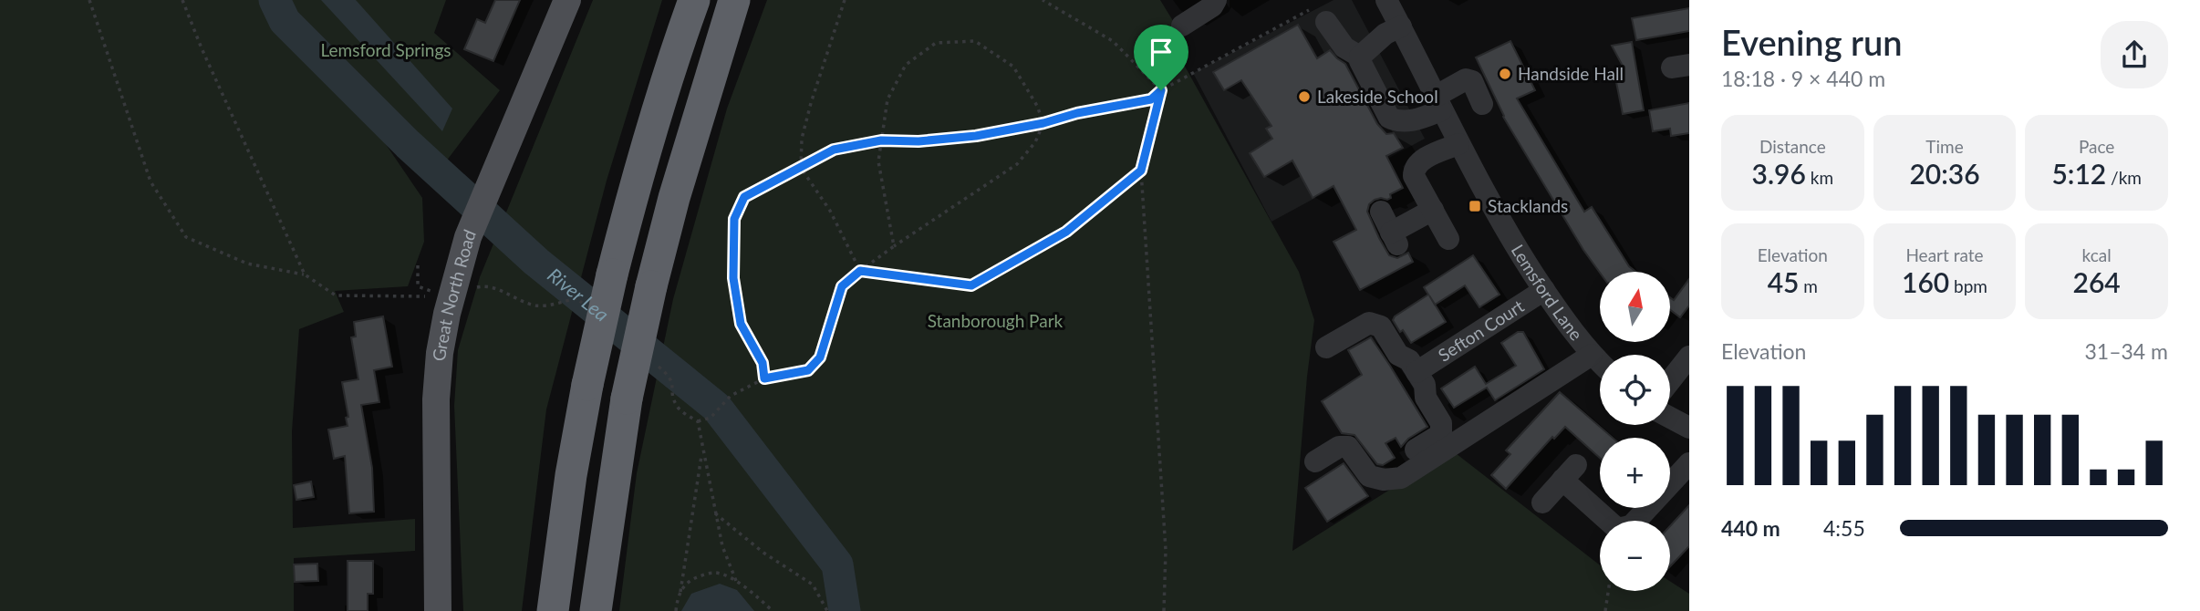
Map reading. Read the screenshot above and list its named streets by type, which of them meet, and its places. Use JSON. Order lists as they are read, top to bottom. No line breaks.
{"streets":{"main road":["Great North Road"],"street":["Lemsford Lane","Sefton Court"]},"crossings":[["Lemsford Lane","Sefton Court"]],"water":["River Lea"],"parks":["Lemsford Springs","Stanborough Park"],"places":{"other":["Handside Hall","Lakeside School"],"transit":["Stacklands"]},"north":"top","page":{"heading":["Evening run","18:18 · 9 × 440 m"],"stats":[["Distance","3.96 km"],["Time","20:36"],["Pace","5:12 /km"],["Elevation","45 m"],["Heart rate","160 bpm"],["kcal","264"]],"map_buttons":["+","−"],"chart":["Elevation","31–34 m"],"list":[{"name":"440 m","note":"4:55"}]}}
